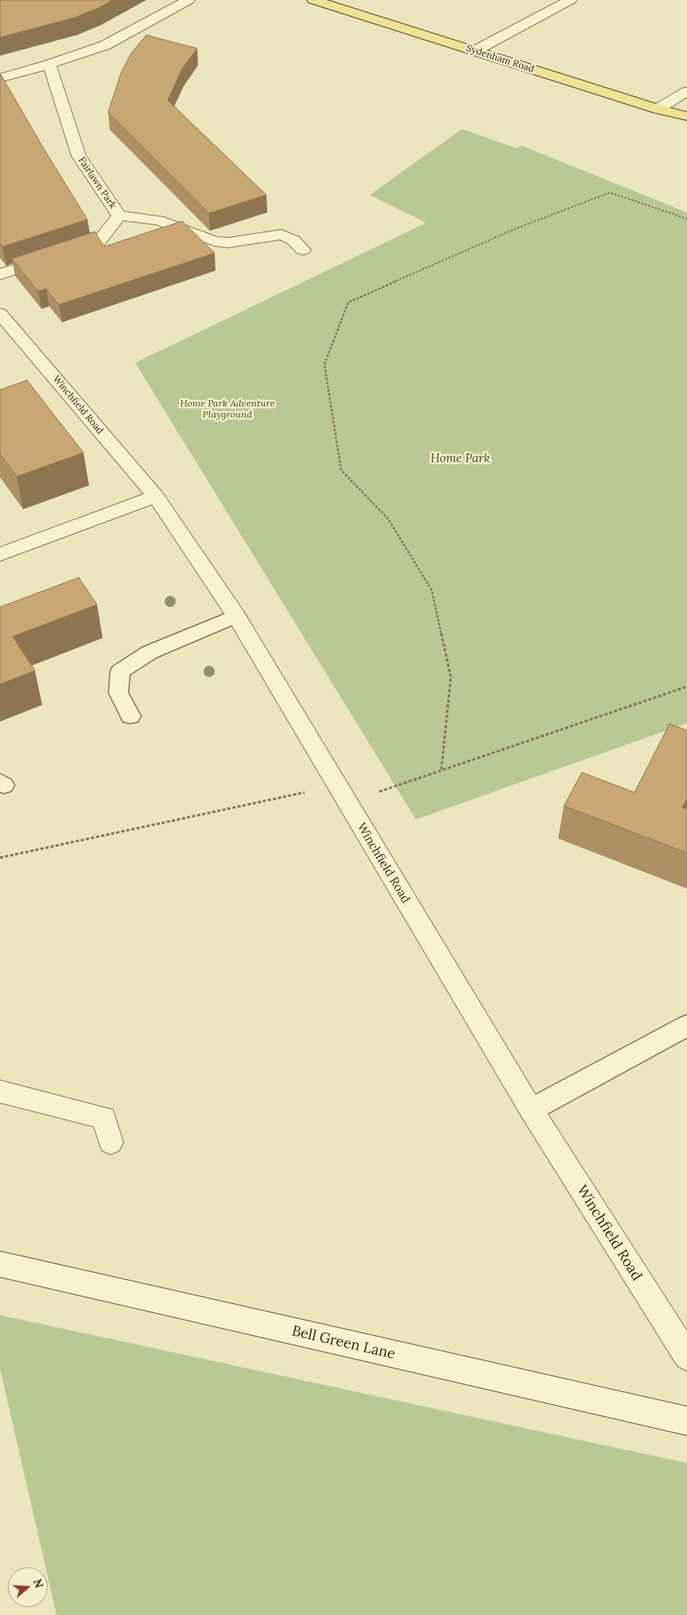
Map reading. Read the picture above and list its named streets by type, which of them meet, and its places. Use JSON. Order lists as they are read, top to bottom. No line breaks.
{"streets":{"main road":["Sydenham Road"],"street":["Fairlawn Park","Winchfield Road","Bell Green Lane"]},"parks":["Home Park Adventure Playground","Home Park"],"north":"right"}
